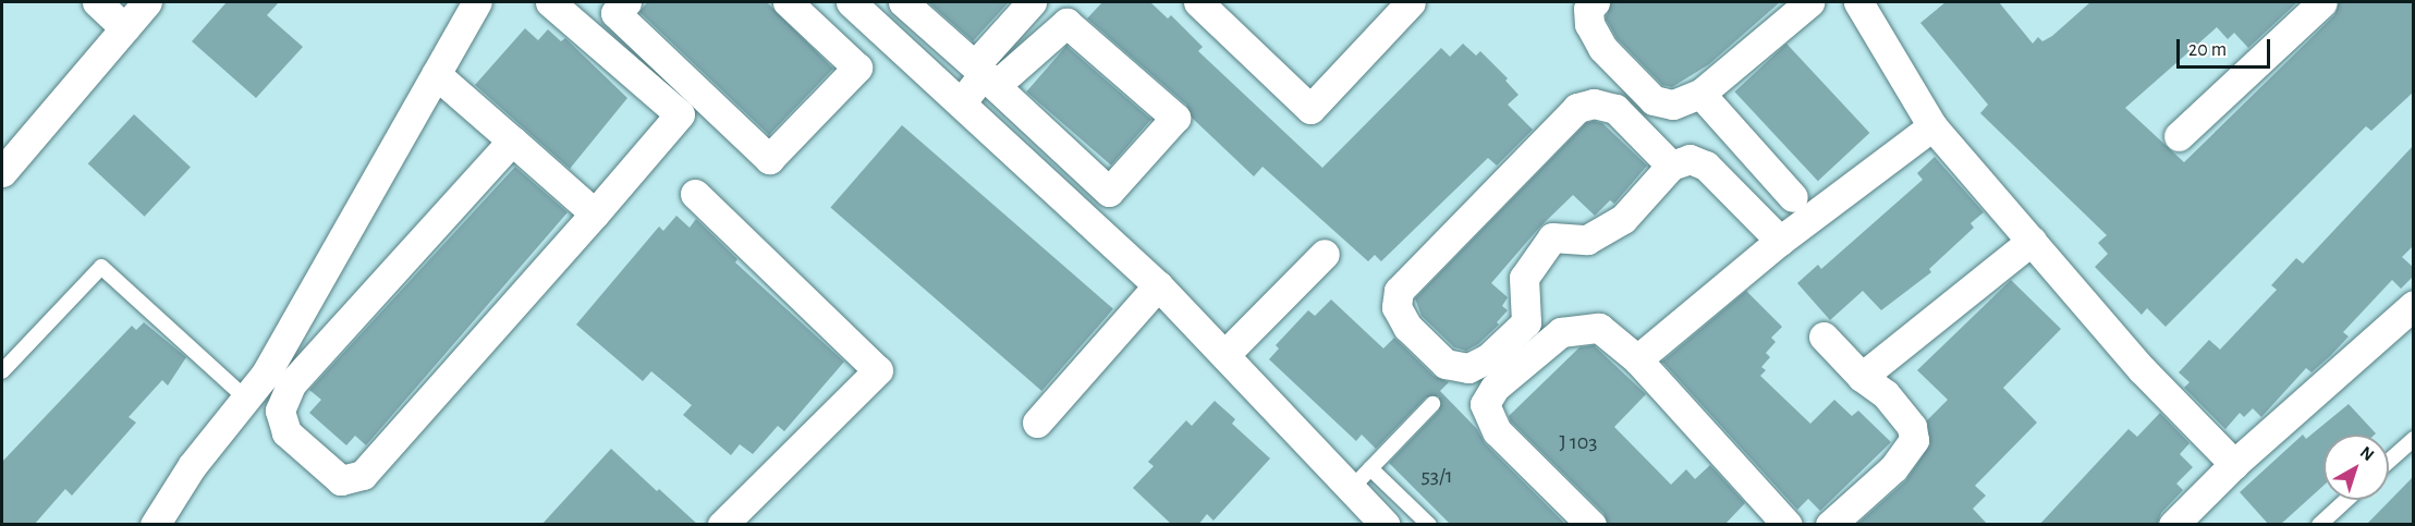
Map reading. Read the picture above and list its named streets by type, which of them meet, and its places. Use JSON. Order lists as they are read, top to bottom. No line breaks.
{"house_numbers":["J 103","53/1"],"scale_bar":"20 m","north":"top right"}
